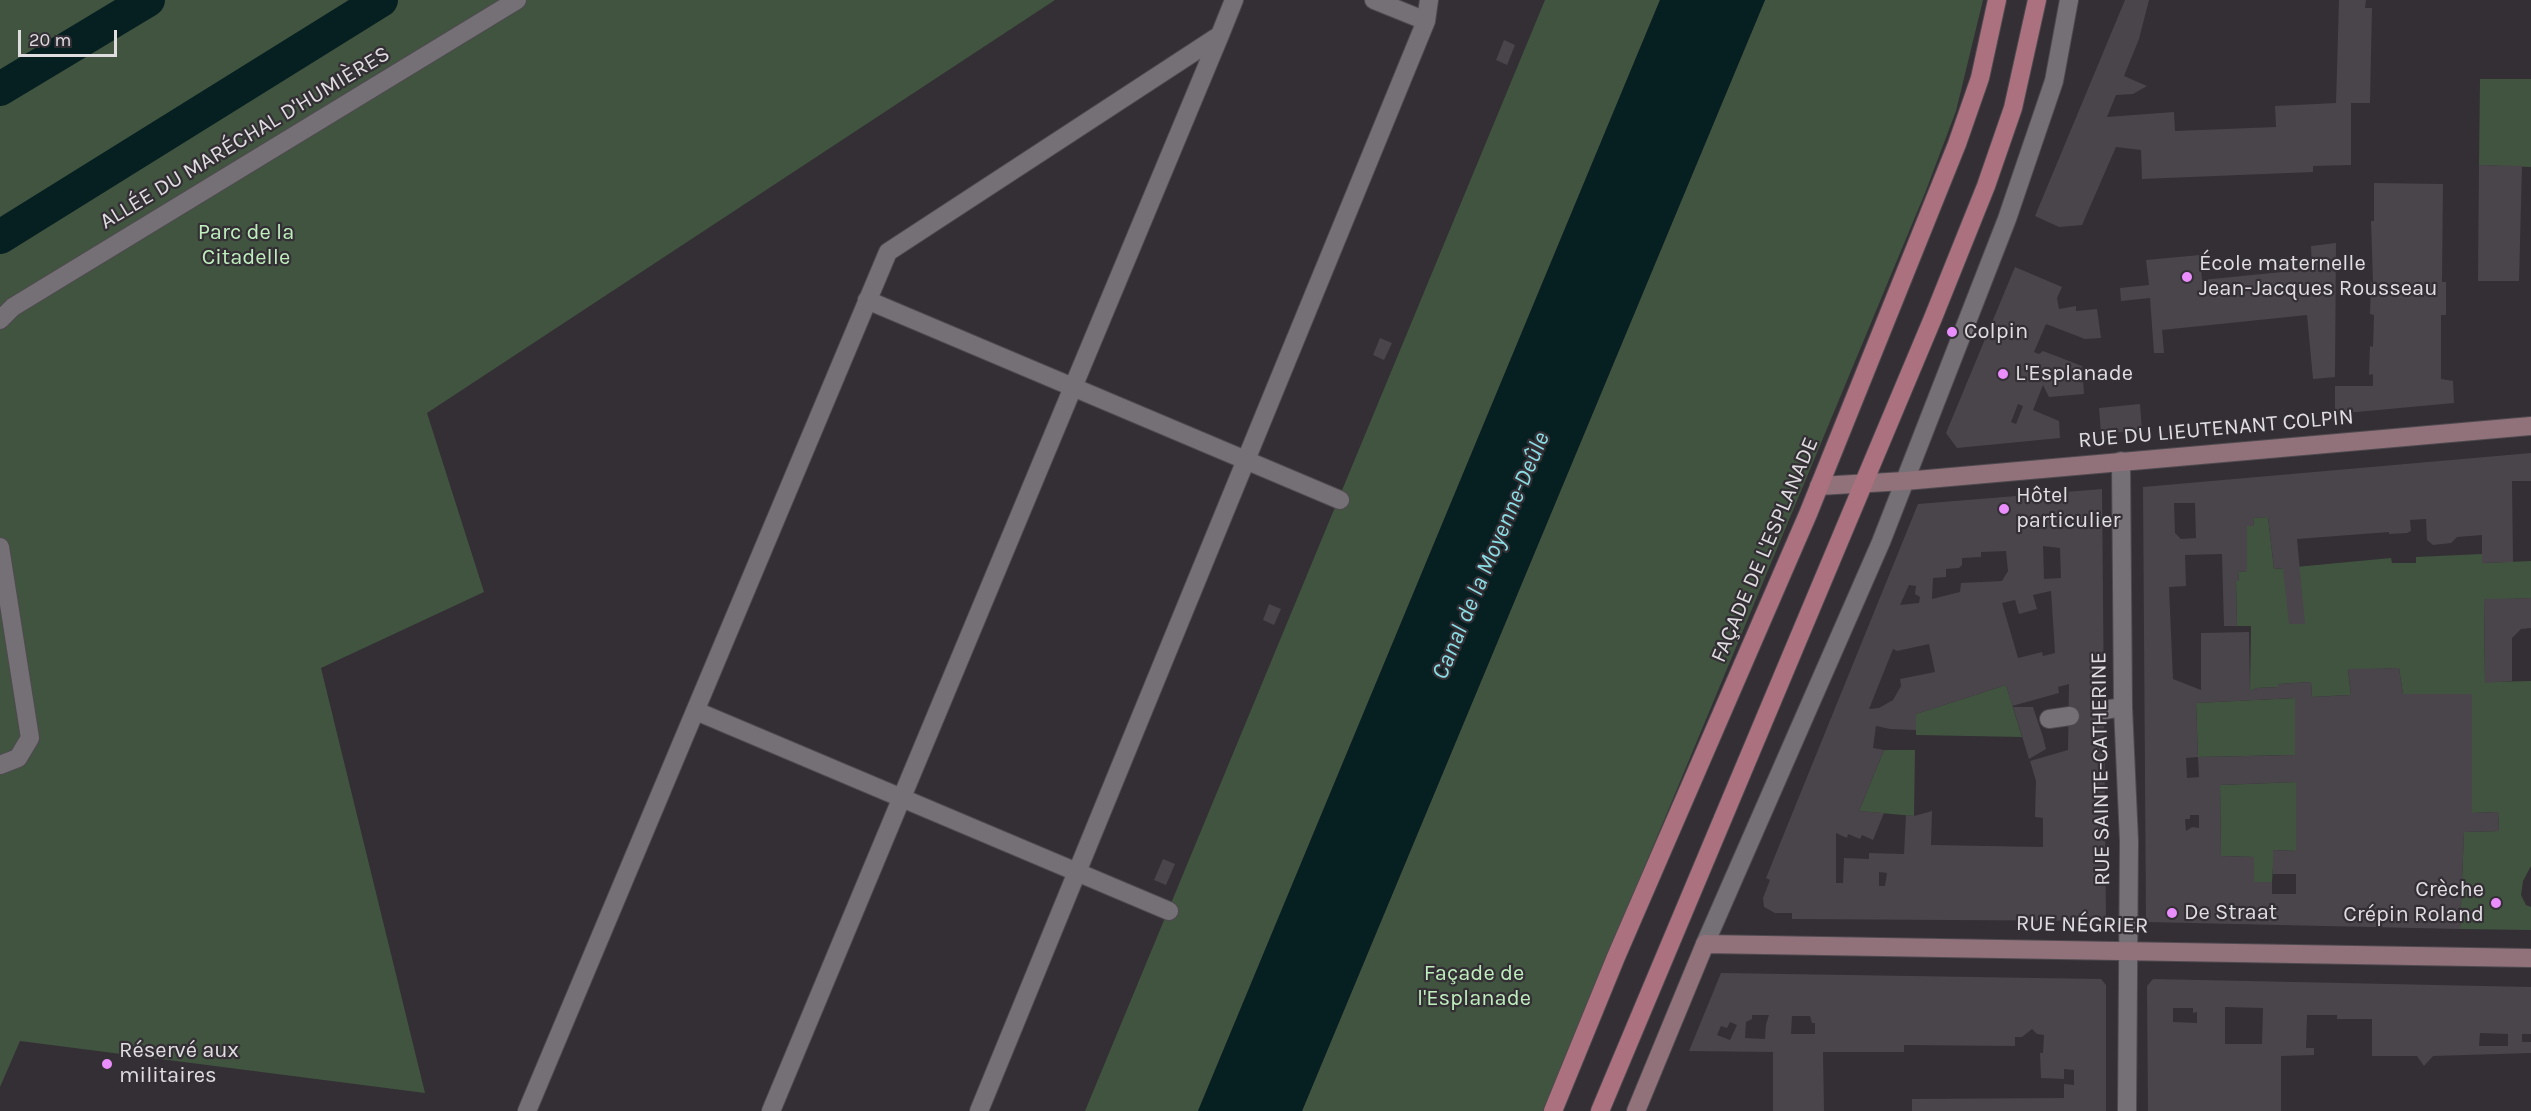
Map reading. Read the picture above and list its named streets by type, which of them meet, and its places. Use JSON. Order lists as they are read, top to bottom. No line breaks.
{"streets":{"main road":["FAÇADE DE L'ESPLANADE"],"street":["ALLÉE DU MARÉCHAL D'HUMIÈRES","RUE DU LIEUTENANT COLPIN","RUE SAINTE-CATHERINE","RUE NÉGRIER"]},"crossings":[["RUE DU LIEUTENANT COLPIN","FAÇADE DE L'ESPLANADE"],["RUE DU LIEUTENANT COLPIN","RUE SAINTE-CATHERINE"],["RUE SAINTE-CATHERINE","RUE NÉGRIER"]],"water":["Canal de la Moyenne-Deûle"],"parks":["Parc de la Citadelle","Façade de l'Esplanade"],"places":["École maternelle Jean-Jacques Rousseau","Colpin","L'Esplanade","Hôtel particulier","Crèche Crépin Roland","De Straat","Réservé aux militaires"],"scale_bar":"20 m"}
